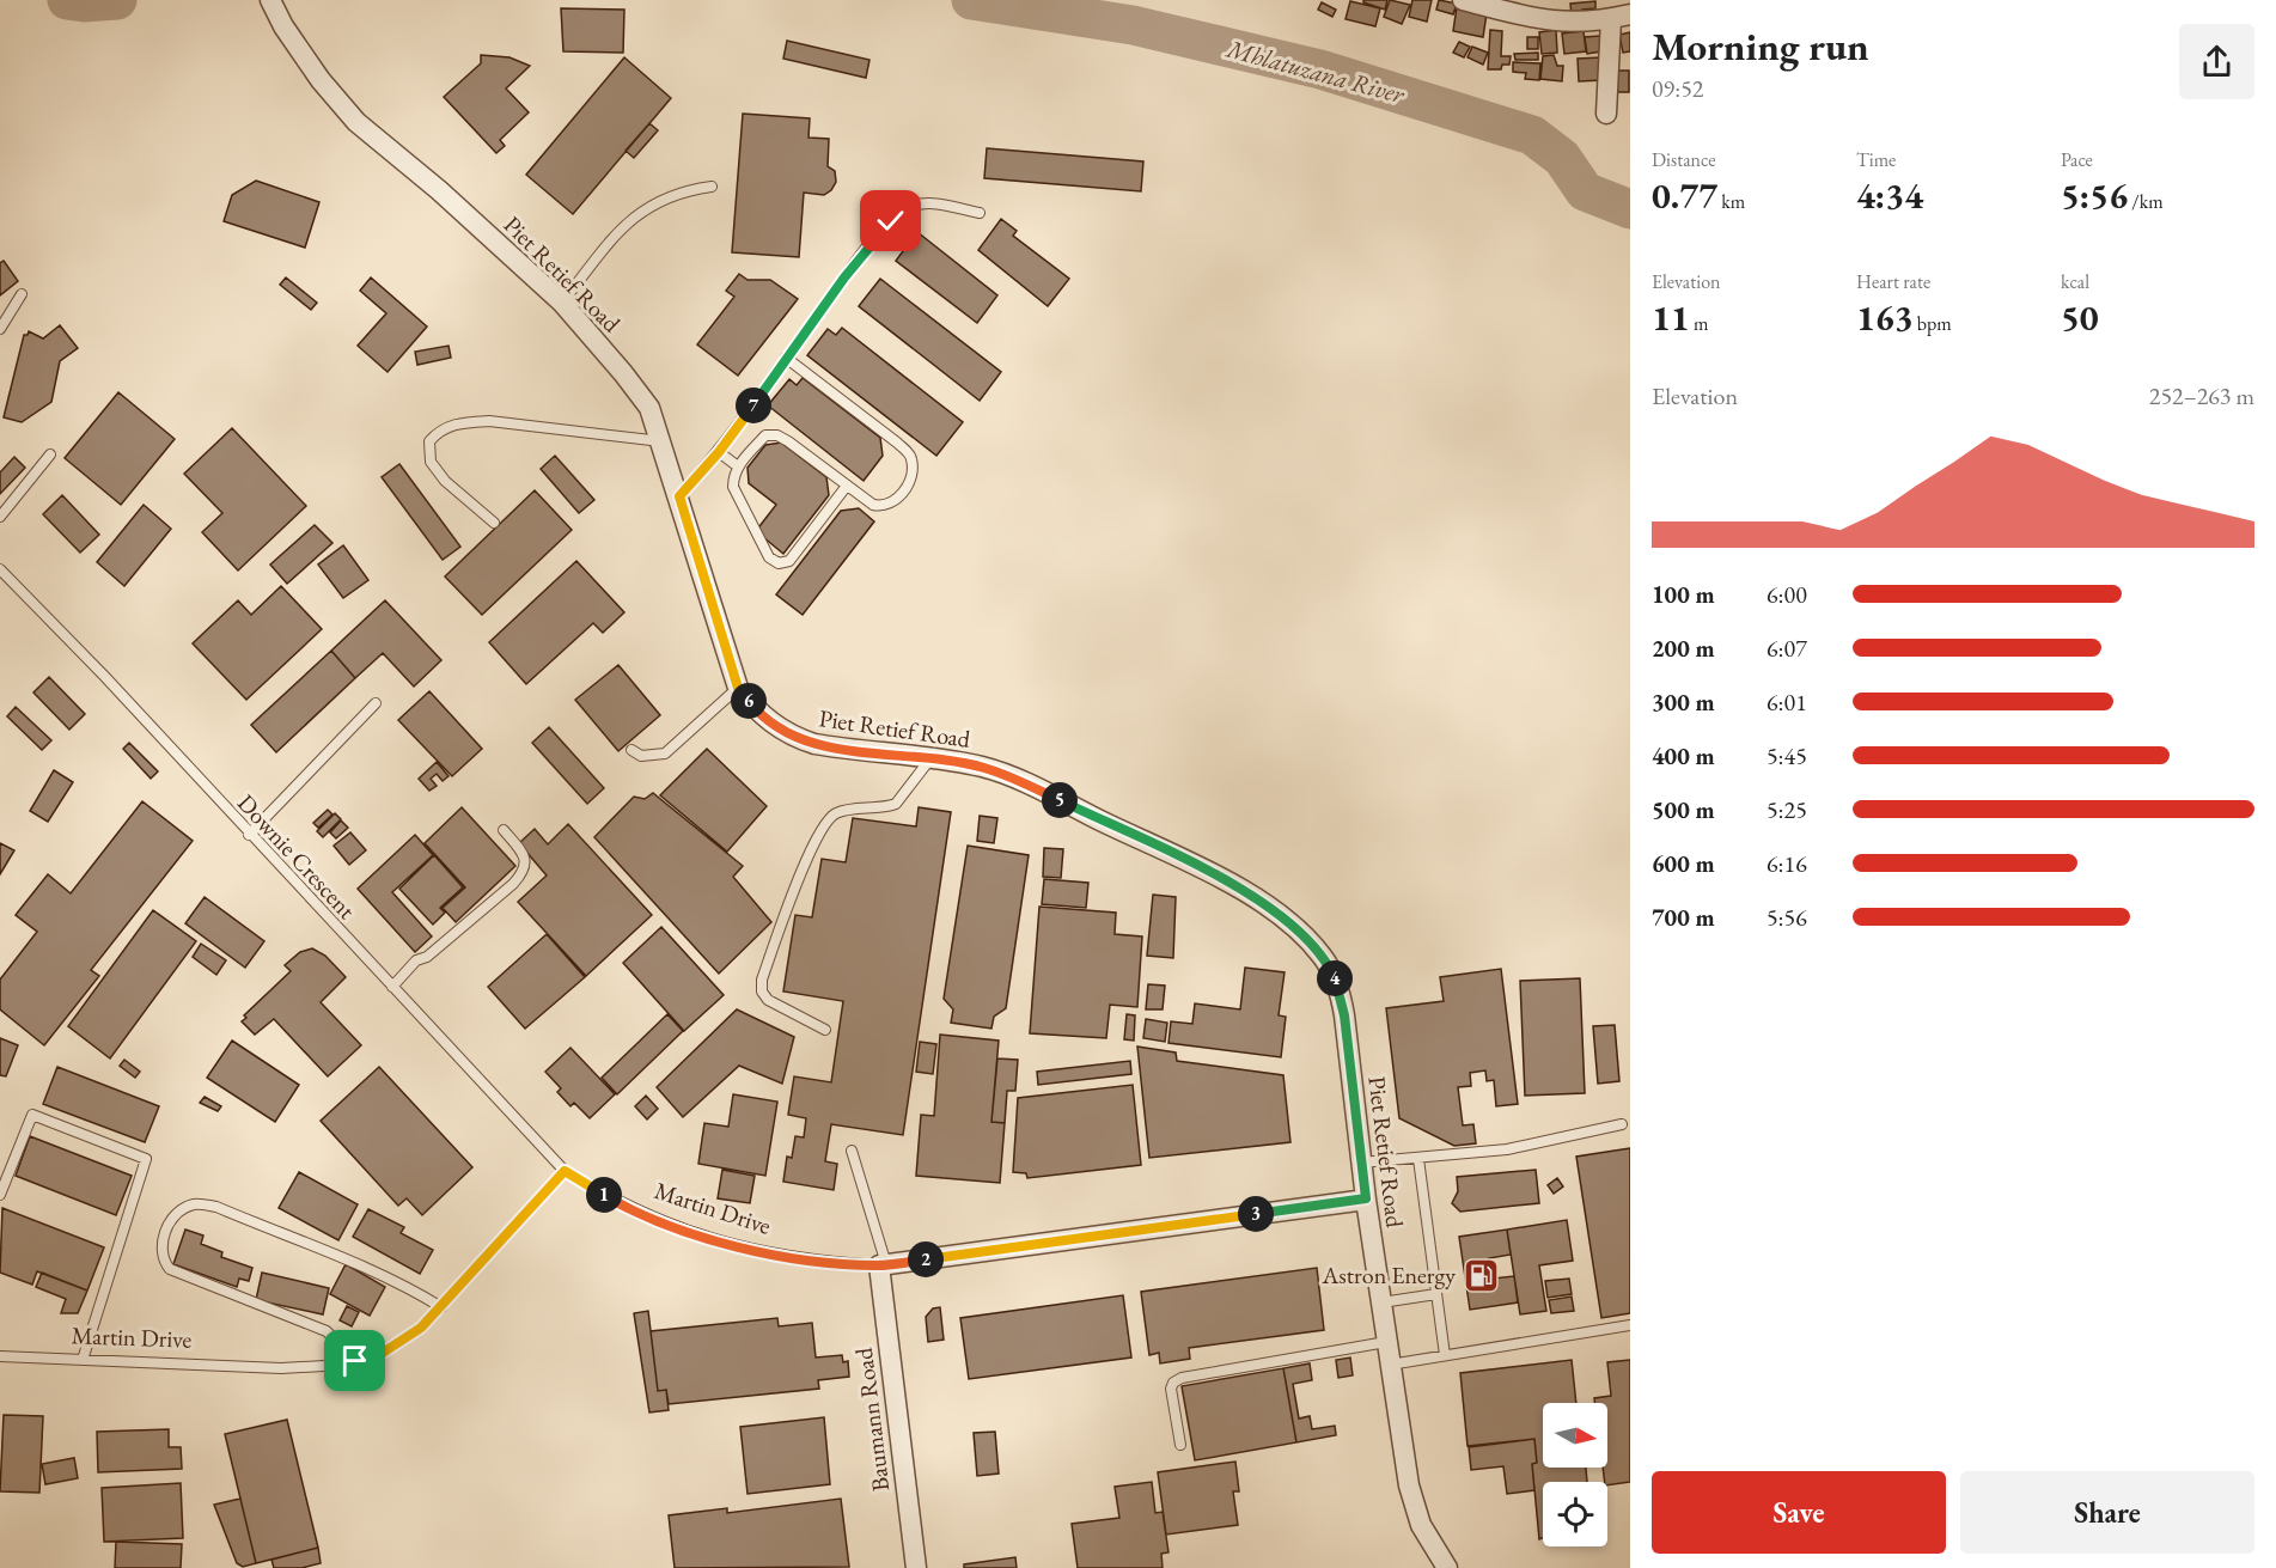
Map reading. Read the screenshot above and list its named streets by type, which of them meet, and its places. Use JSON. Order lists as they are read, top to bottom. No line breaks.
{"streets":{"street":["Piet Retief Road","Martin Drive","Baumann Road"],"lane":["Downie Crescent"]},"crossings":[["Piet Retief Road","Martin Drive"],["Downie Crescent","Martin Drive"],["Martin Drive","Baumann Road"]],"water":["Mhlatuzana River"],"places":{"fuel station":["Astron Energy"]},"north":"right","page":{"heading":["Morning run","09:52"],"stats":[["Distance","0.77 km"],["Time","4:34"],["Pace","5:56 /km"],["Elevation","11 m"],["Heart rate","163 bpm"],["kcal","50"]],"chart":["Elevation","252–263 m"],"pins":["7","6","5","4","1","3","2"],"list":[{"name":"100 m","note":"6:00"},{"name":"200 m","note":"6:07"},{"name":"300 m","note":"6:01"},{"name":"400 m","note":"5:45"},{"name":"500 m","note":"5:25"},{"name":"600 m","note":"6:16"},{"name":"700 m","note":"5:56"}],"buttons":["Save","Share"]}}
